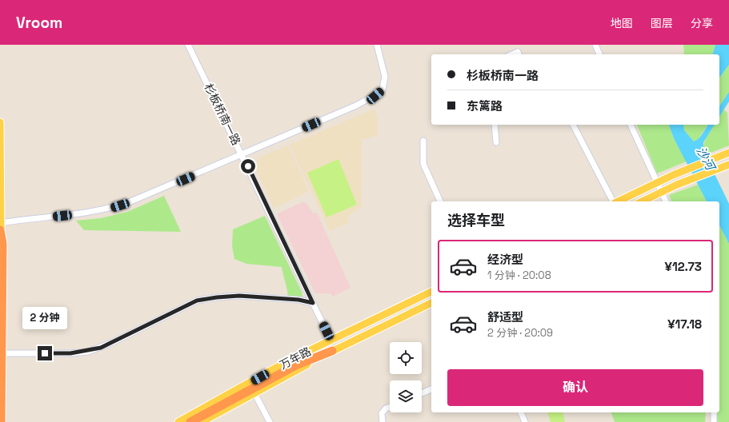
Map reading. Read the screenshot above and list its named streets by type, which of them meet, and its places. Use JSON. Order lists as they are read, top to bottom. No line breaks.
{"streets":{"main road":["万年路"],"street":["杉板桥南一路"]},"crossings":[["杉板桥南一路","万年路"]],"water":["沙河"],"page":{"header":"Vroom","nav":["地图","图层","分享"],"banner":["杉板桥南一路","东篱路"],"heading":"选择车型","list":[{"name":"经济型","note":"1 分钟 · 20:08","value":"¥12.73"},{"name":"舒适型","note":"2 分钟 · 20:09","value":"¥17.18"}],"bubble":"2 分钟","buttons":"确认"}}
